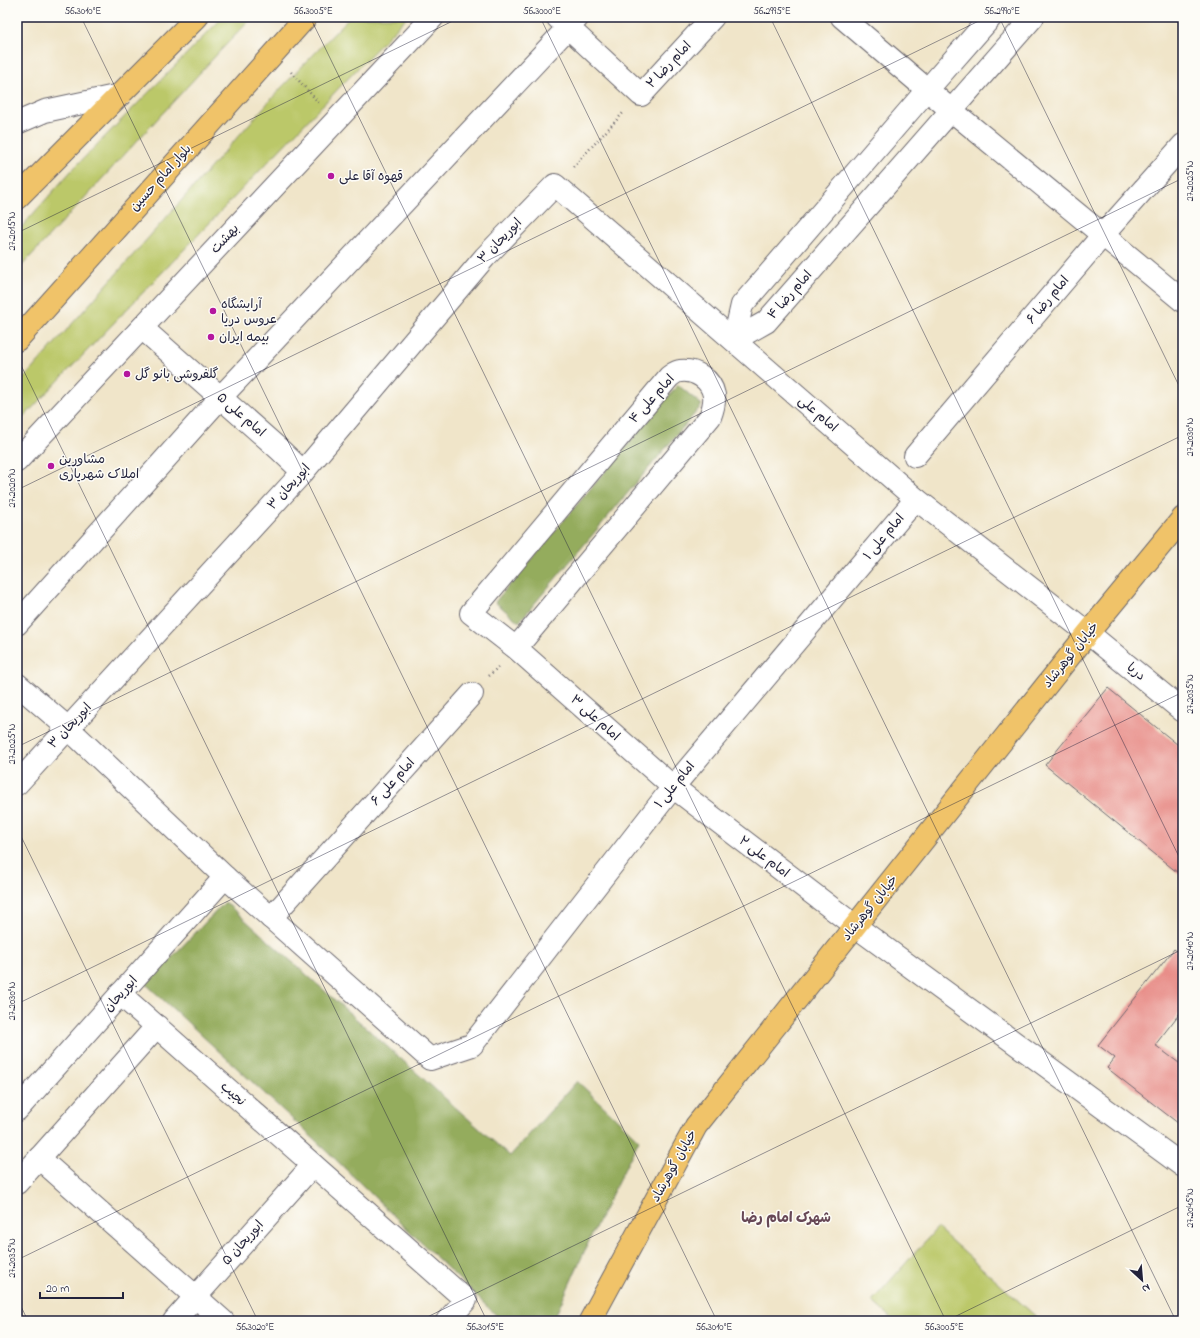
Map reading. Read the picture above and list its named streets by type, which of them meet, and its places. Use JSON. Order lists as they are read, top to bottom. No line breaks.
{"streets":{"main road":["بلوار امام حسین","خیابان گوهرشاد"],"street":["امام رضا ۲","بهشت","ابوریحان ۳","امام رضا ۴","امام رضا ۶","امام علی ۴","امام علی","امام علی ۵","امام علی ۱","دریا","امام علی ۳","امام علی ۶","امام علی ۲","ابوریحان","نجیب","ابوریحان ۵"]},"crossings":[["بهشت","امام علی ۵"],["ابوریحان ۳","امام علی"],["ابوریحان ۳","امام علی ۵"],["امام رضا ۴","امام علی"],["امام علی ۴","امام علی ۳"],["امام علی","امام علی ۱"],["امام علی","خیابان گوهرشاد"],["امام علی","دریا"],["امام علی ۱","امام علی ۳"],["امام علی ۱","امام علی ۶"],["امام علی ۱","امام علی ۲"],["خیابان گوهرشاد","دریا"],["خیابان گوهرشاد","امام علی ۲"],["امام علی ۳","امام علی ۲"],["ابوریحان","نجیب"],["نجیب","ابوریحان ۵"]],"districts":["شهرک امام رضا"],"places":["قهوه آقا علی","آرایشگاه عروس دریا","بیمه ایران","گلفروشی بانو گل","مشاورین املاک شهریاری"],"scale_bar":"20 m","north":"bottom right","coordinates":["56.3010°E","56.3005°E","56.3000°E","56.2995°E","56.2990°E","27.2025°N","27.2015°N","27.2030°N","27.2020°N","27.2035°N","27.2040°N","27.2045°N","56.3020°E","56.3015°E"]}
